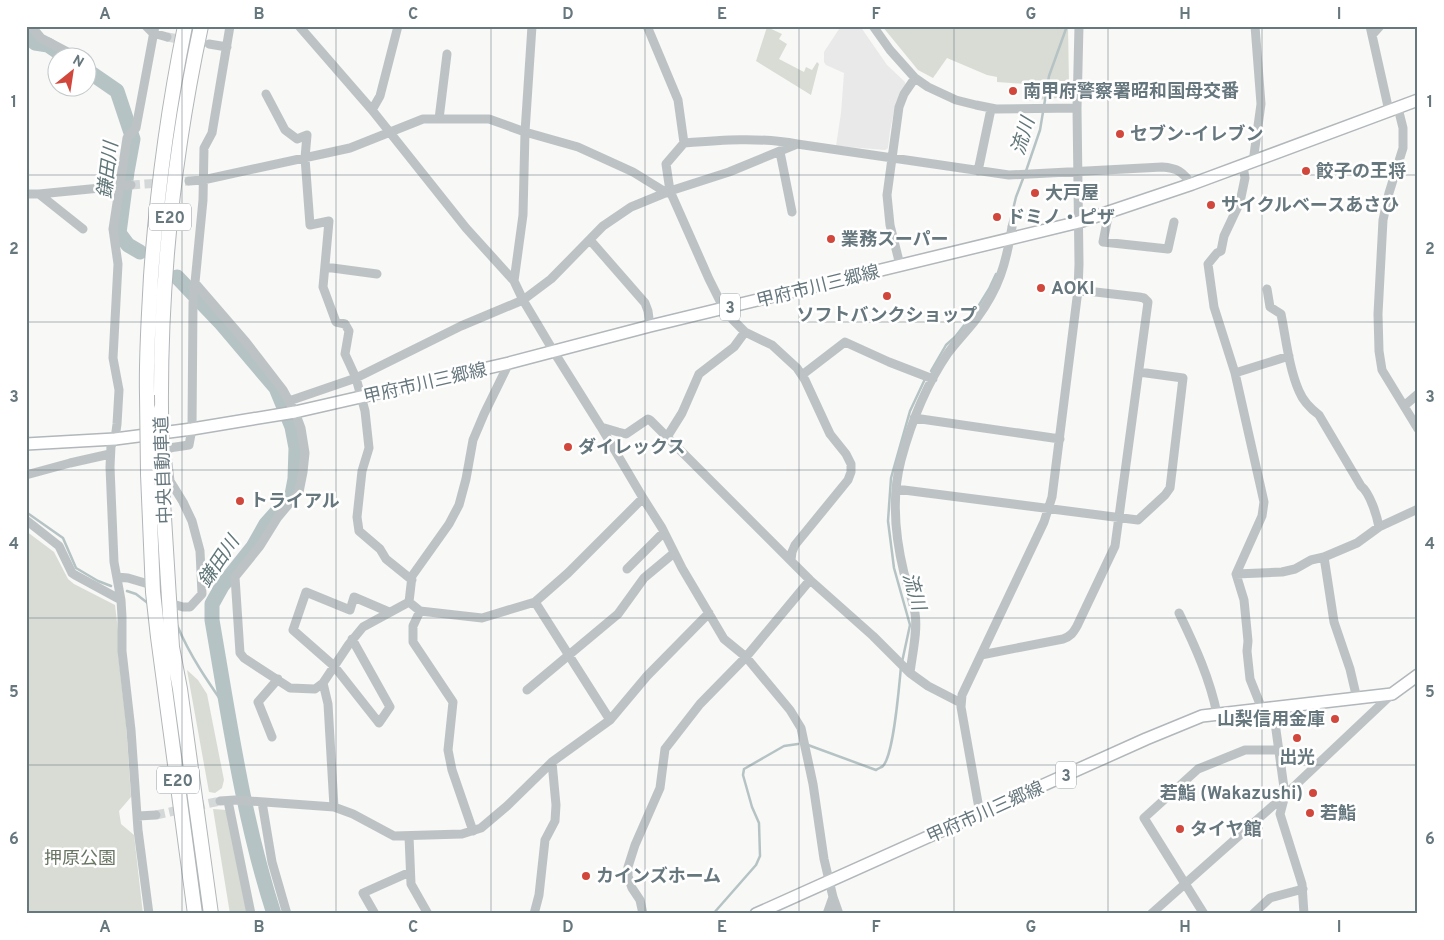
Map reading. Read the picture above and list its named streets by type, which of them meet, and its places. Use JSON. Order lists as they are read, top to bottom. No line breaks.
{"streets":{"highway":["E20","中央自動車道"],"main road":["甲府市川三郷線","3"]},"water":["流川","鎌田川"],"parks":["押原公園"],"places":["南甲府警察署昭和国母交番","セブン-イレブン","餃子の王将","大戸屋","サイクルベースあさひ","ドミノ・ピザ","業務スーパー","AOKI","ソフトバンクショップ","ダイレックス","トライアル","山梨信用金庫","出光","若鮨 (Wakazushi)","若鮨","タイヤ館","カインズホーム"],"north":"top right","grid":{"columns":["A","B","C","D","E","F","G","H","I"],"rows":["1","2","3","4","5","6"]}}
